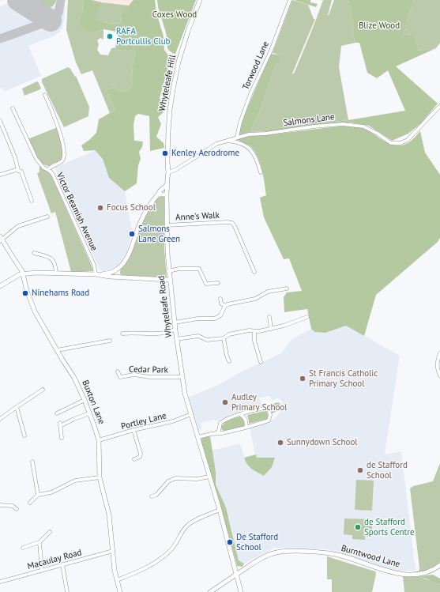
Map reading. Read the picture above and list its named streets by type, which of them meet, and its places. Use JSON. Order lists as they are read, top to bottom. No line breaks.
{"streets":{"street":["Torwood Lane","Whyteleafe Hill","Salmons Lane","Victor Beamish Avenue","Anne's Walk","Whyteleafe Road","Cedar Park","Buxton Lane","Portley Lane","Burntwood Lane","Macaulay Road"]},"crossings":[["Torwood Lane","Salmons Lane"],["Whyteleafe Hill","Salmons Lane"],["Whyteleafe Hill","Whyteleafe Road"],["Salmons Lane","Whyteleafe Road"],["Anne's Walk","Whyteleafe Road"],["Whyteleafe Road","Cedar Park"],["Whyteleafe Road","Portley Lane"],["Whyteleafe Road","Burntwood Lane"],["Buxton Lane","Portley Lane"],["Buxton Lane","Macaulay Road"]],"parks":["Coxes Wood","Blize Wood"],"places":["RAFA Portcullis Club","Kenley Aerodrome","Focus School","Salmons Lane Green","Ninehams Road","St Francis Catholic Primary School","Audley Primary School","Sunnydown School","de Stafford School","de Stafford Sports Centre","De Stafford School"]}
